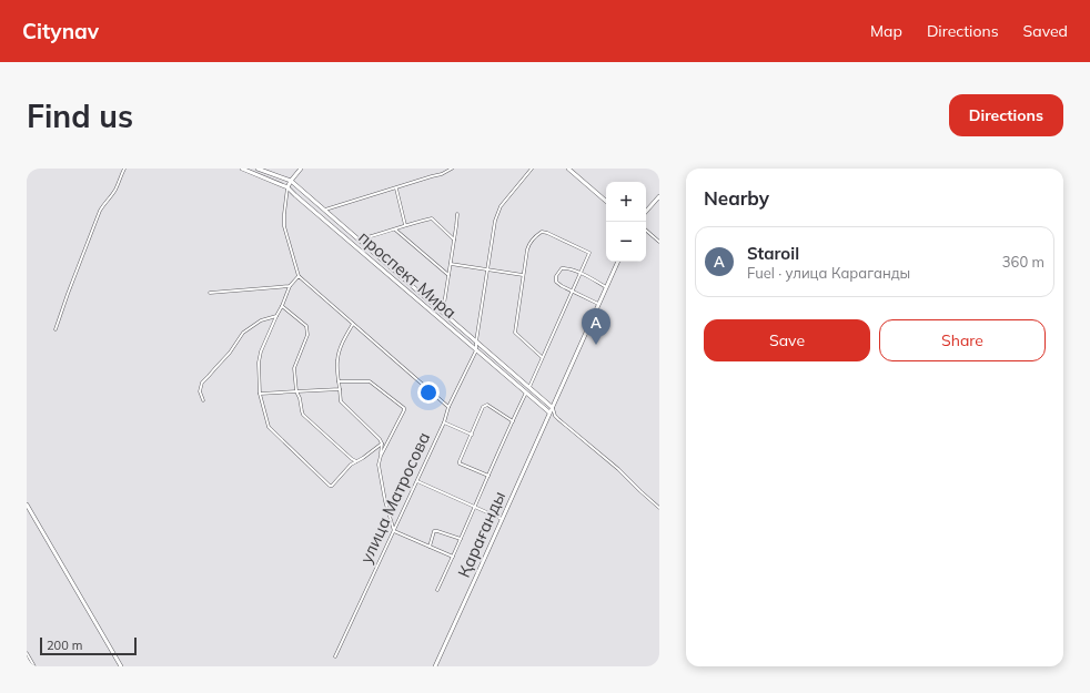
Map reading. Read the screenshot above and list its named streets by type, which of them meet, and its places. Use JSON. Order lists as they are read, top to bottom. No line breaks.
{"streets":{"main road":["проспект Мира","Қарағанды"],"street":["улица Матросова"]},"crossings":[["проспект Мира","улица Матросова"],["проспект Мира","Қарағанды"]],"scale_bar":"200 m","page":{"header":"Citynav","nav":["Map","Directions","Saved"],"buttons":["Directions",["Save","Share"]],"title":"Find us","heading":"Nearby","map_buttons":["+","−"],"list":[{"mark":"A","name":"Staroil","note":"Fuel · улица Караганды","value":"360 m"}],"pins":"A","scale":"200 m"}}
